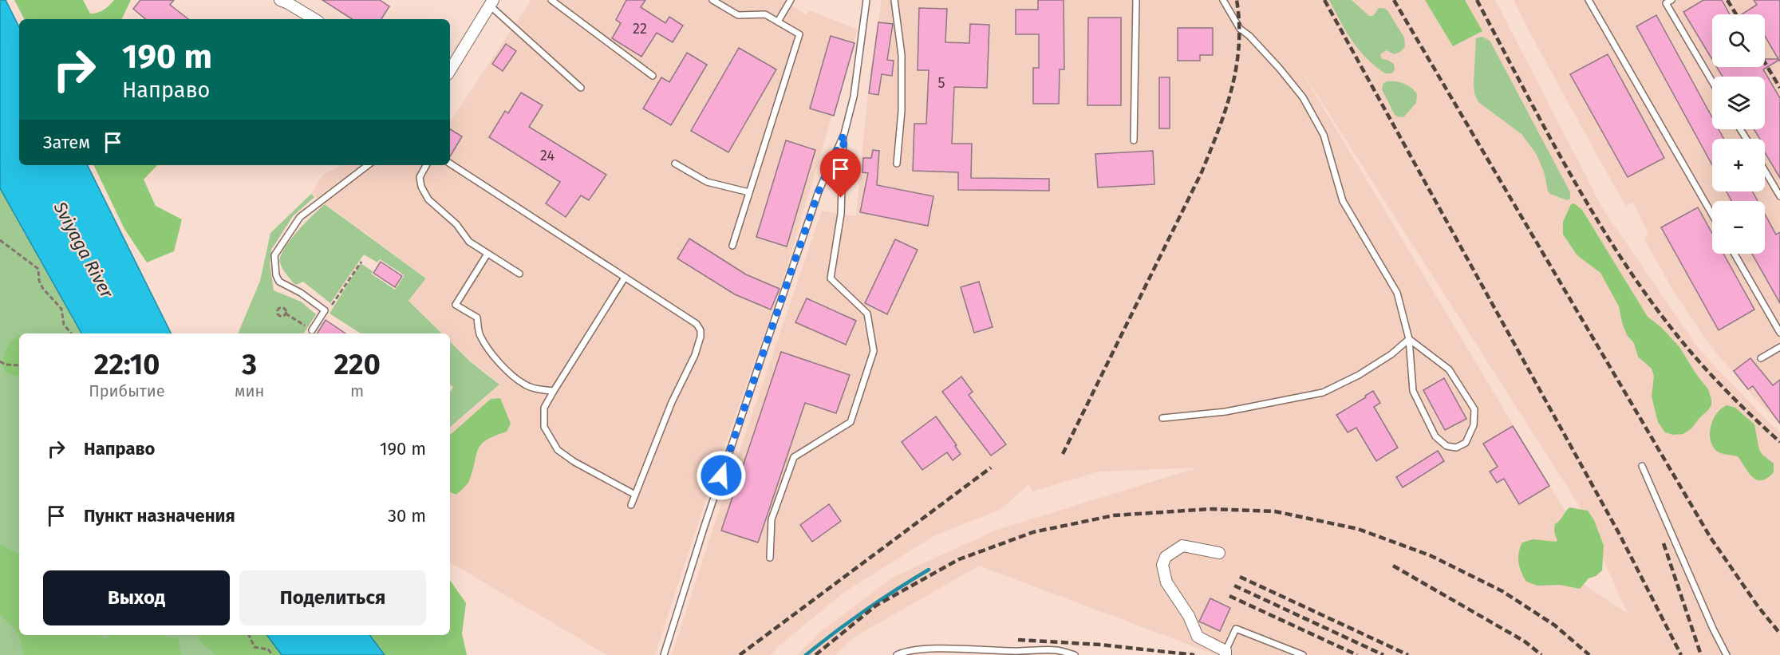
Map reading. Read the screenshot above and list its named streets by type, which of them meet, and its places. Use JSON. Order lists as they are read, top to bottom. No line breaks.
{"water":["Sviyaga River"],"house_numbers":["22","5","24"],"page":{"map_buttons":["+","−"],"turn":["190 m","Направо"],"then":"Затем","eta":["22:10","Прибытие","3","мин","220","m"],"list":[{"name":"Направо","value":"190 m"},{"name":"Пункт назначения","value":"30 m"}],"buttons":["Выход","Поделиться"]}}
